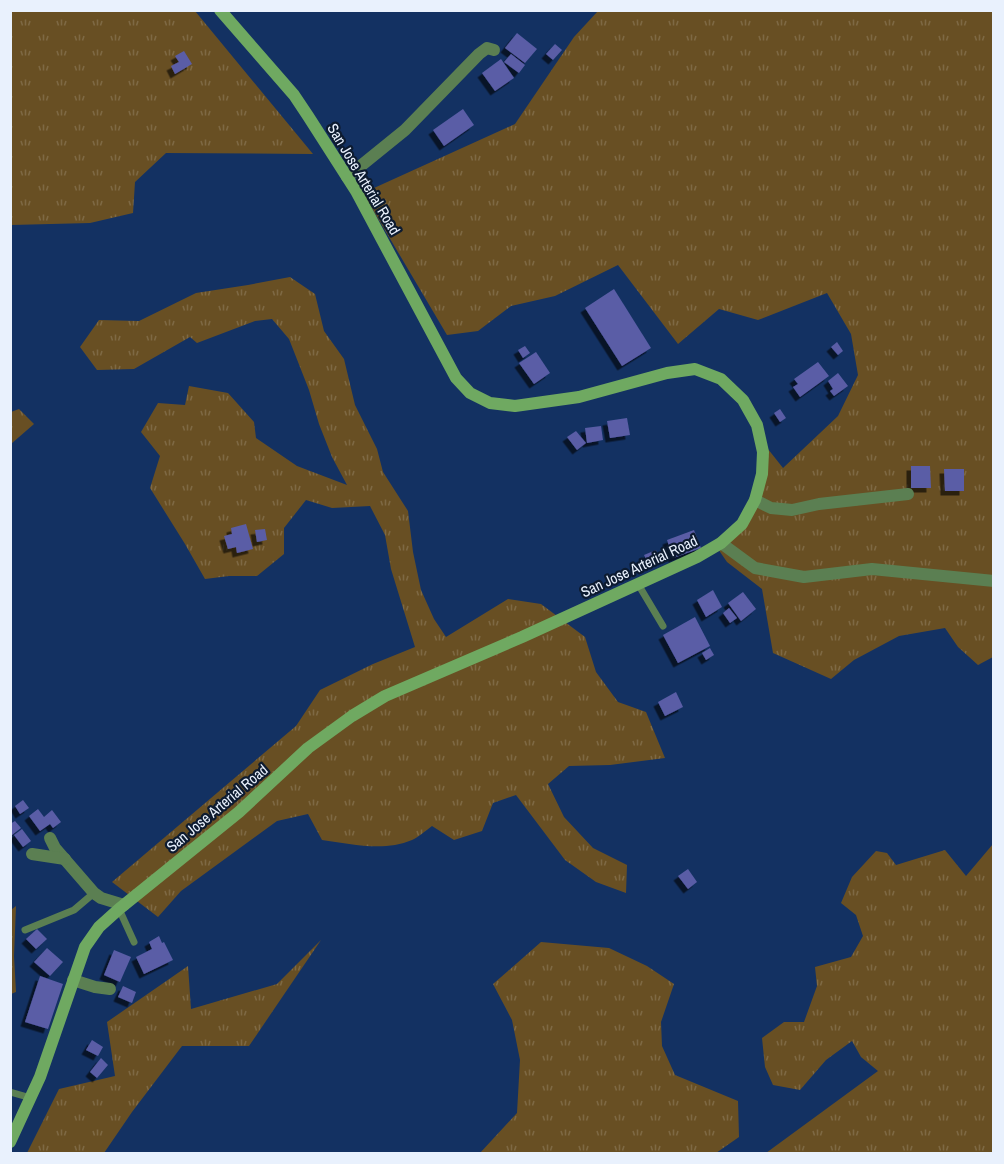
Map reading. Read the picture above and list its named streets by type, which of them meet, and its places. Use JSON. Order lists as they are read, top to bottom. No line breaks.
{"streets":{"main road":["San Jose Arterial Road"]}}
